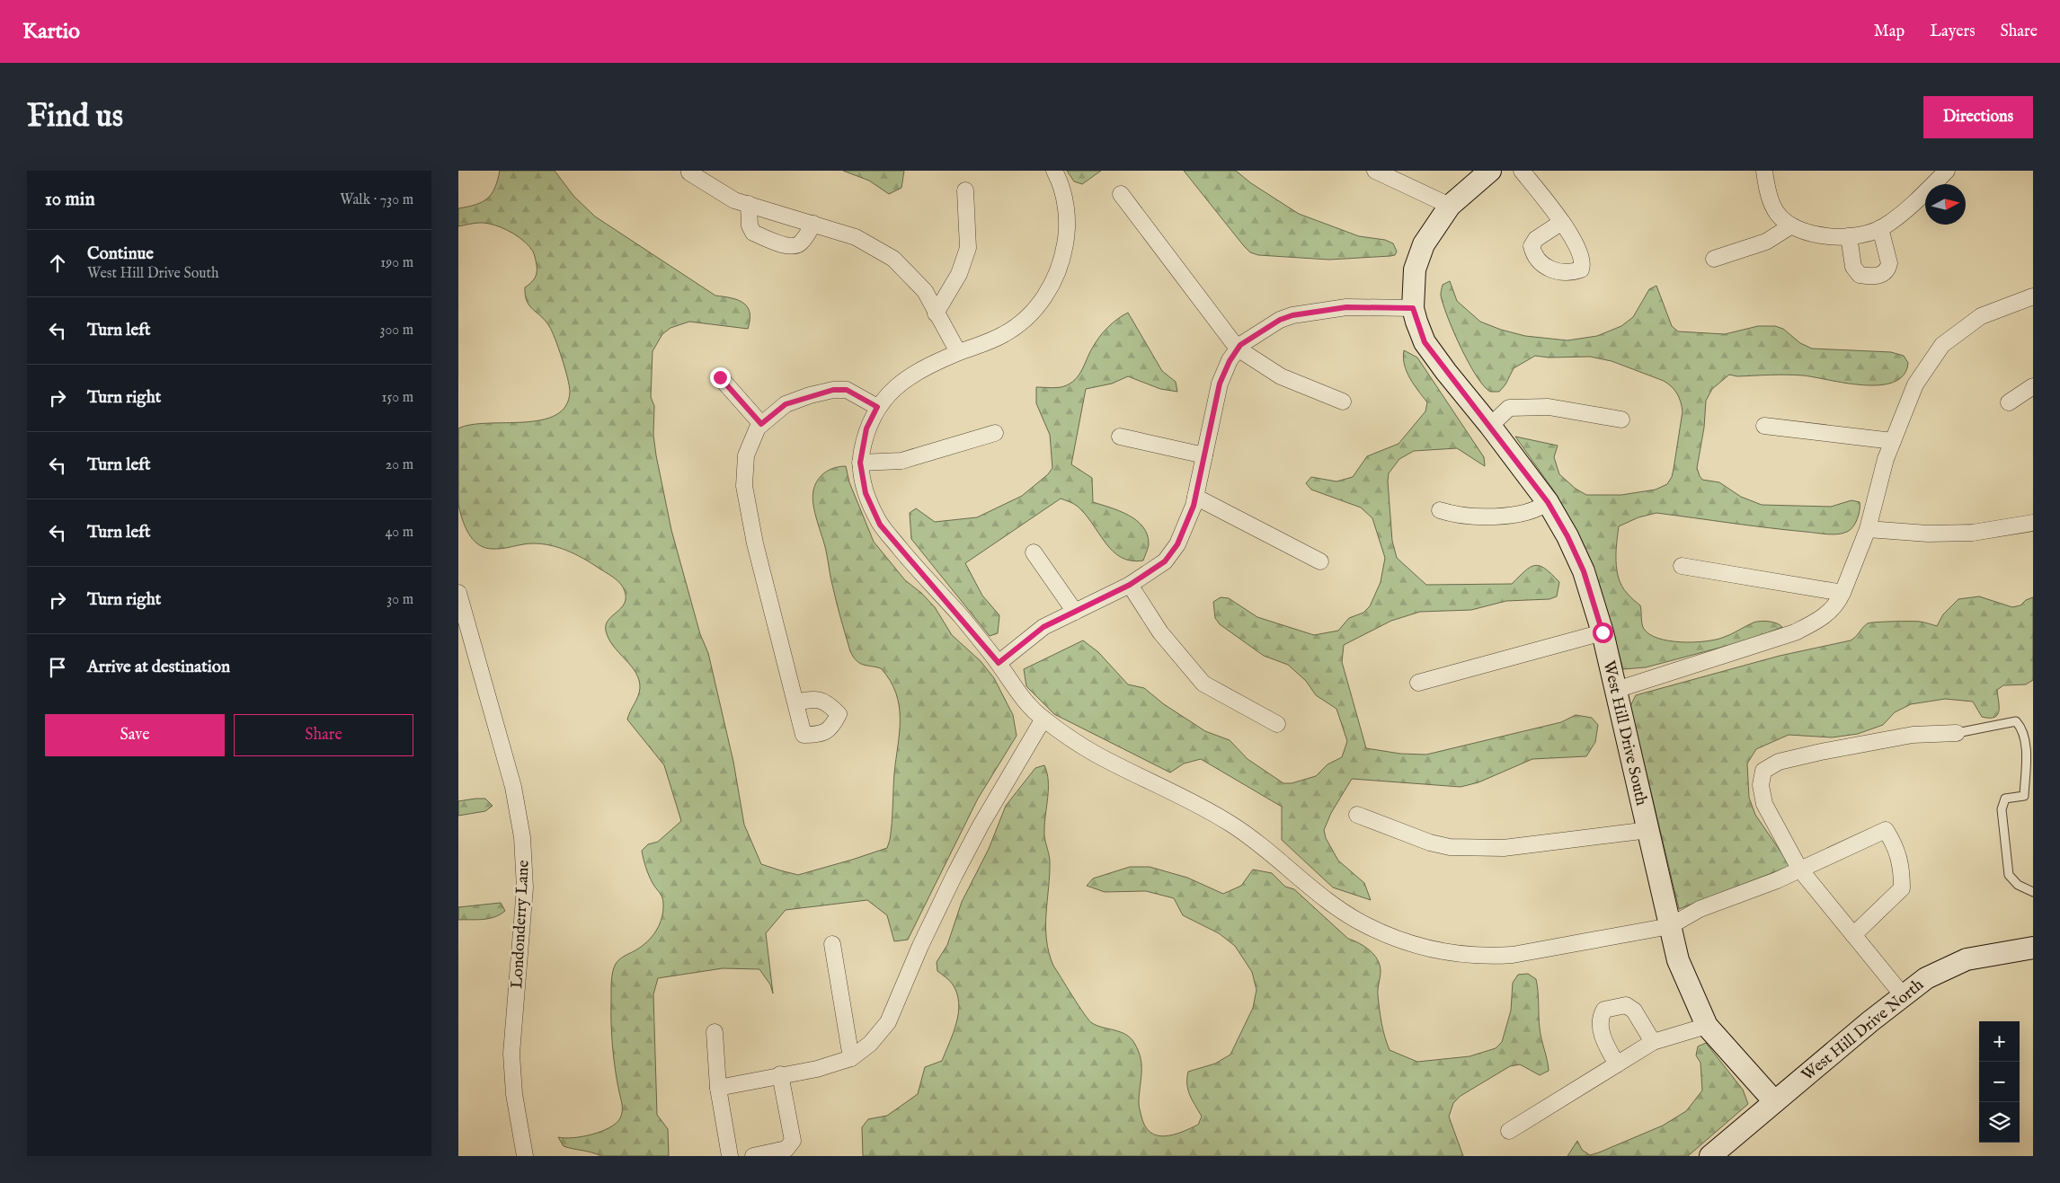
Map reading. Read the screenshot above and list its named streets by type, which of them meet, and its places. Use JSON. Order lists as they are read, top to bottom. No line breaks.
{"streets":{"street":["West Hill Drive South","Londonderry Lane","West Hill Drive North"]},"crossings":[["West Hill Drive South","West Hill Drive North"]],"north":"right","page":{"header":"Kartio","nav":["Map","Layers","Share"],"buttons":["Directions",["Save","Share"]],"title":"Find us","heading":["10 min","Walk · 730 m"],"list":[["Continue","West Hill Drive South","190 m"],["Turn left","300 m"],["Turn right","150 m"],["Turn left","20 m"],["Turn left","40 m"],["Turn right","30 m"],"Arrive at destination"],"map_buttons":["+","−"]}}
